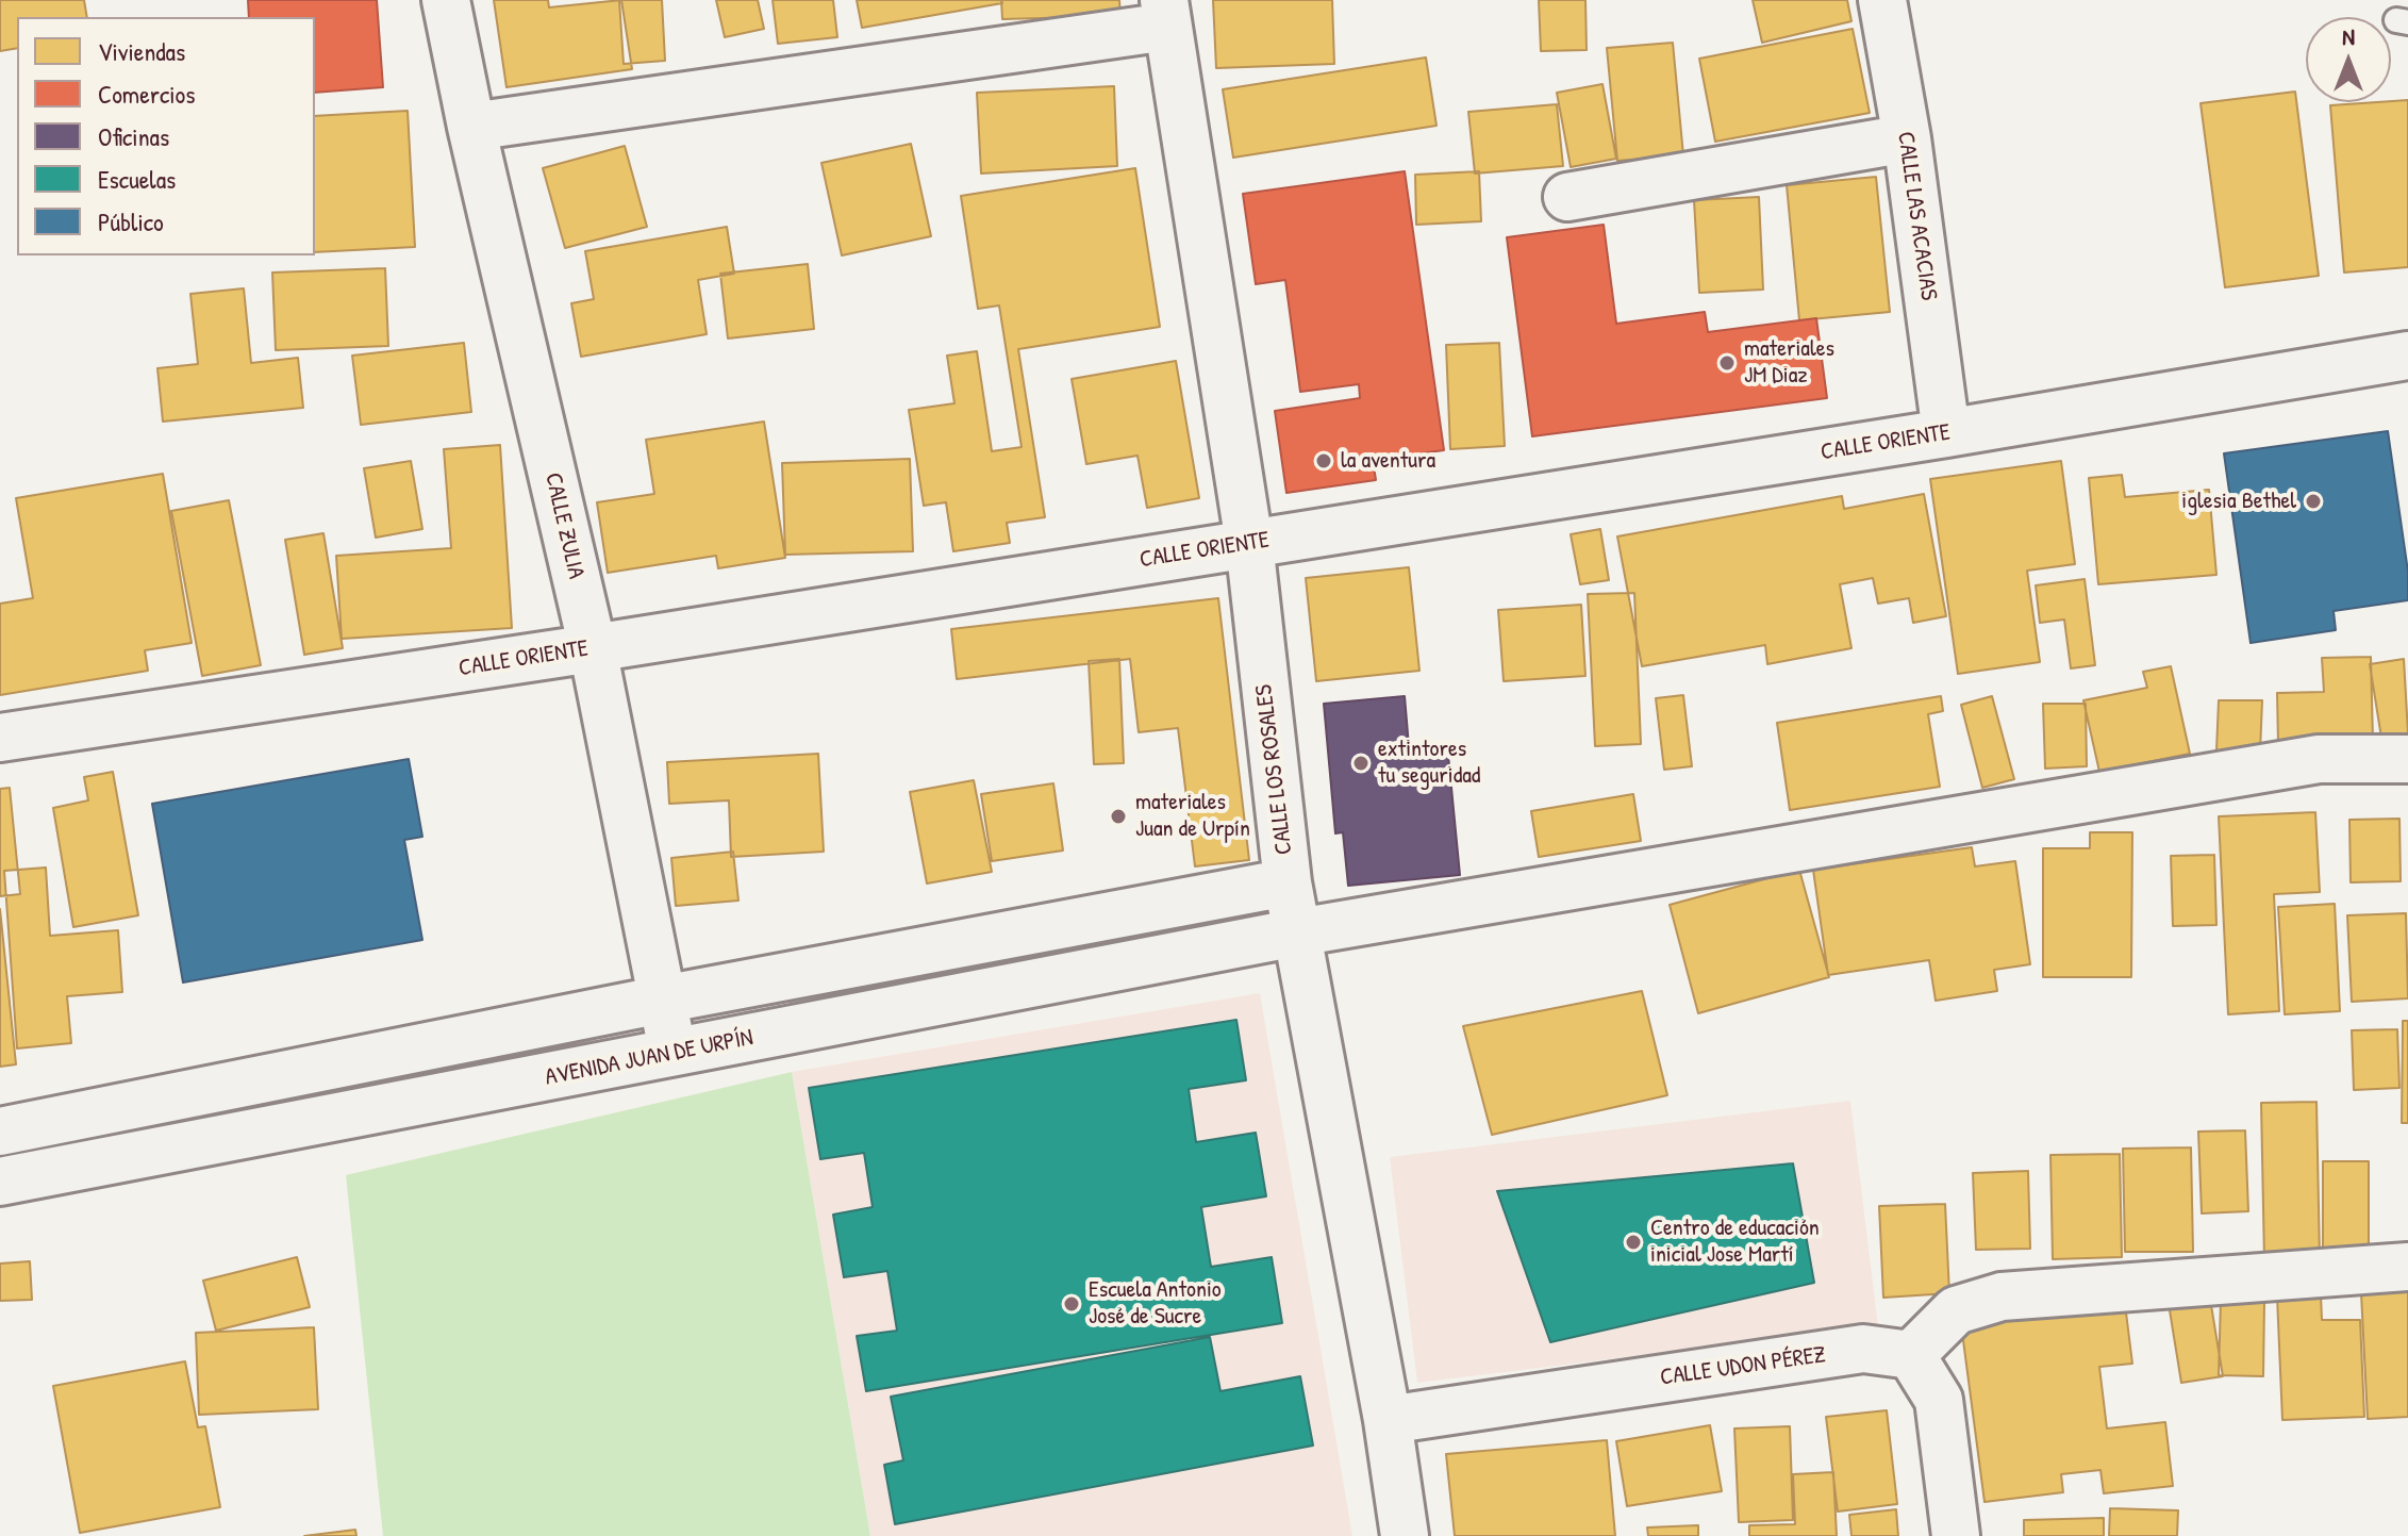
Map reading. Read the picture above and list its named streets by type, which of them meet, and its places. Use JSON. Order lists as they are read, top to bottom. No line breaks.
{"streets":{"street":["CALLE LAS ACACIAS","CALLE ORIENTE","CALLE ZULIA","CALLE LOS ROSALES","AVENIDA JUAN DE URPÍN","CALLE UDON PÉREZ"]},"crossings":[["CALLE LAS ACACIAS","CALLE ORIENTE"],["CALLE ORIENTE","CALLE ZULIA"],["CALLE ORIENTE","CALLE LOS ROSALES"],["CALLE ZULIA","AVENIDA JUAN DE URPÍN"],["CALLE LOS ROSALES","AVENIDA JUAN DE URPÍN"],["CALLE LOS ROSALES","CALLE UDON PÉREZ"]],"places":["materiales JM Diaz","la aventura","iglesia Bethel","extintores tu seguridad","materiales Juan de Urpín","Centro de educación inicial Jose Martí","Escuela Antonio José de Sucre"],"legend":["Viviendas","Comercios","Oficinas","Escuelas","Público"],"north":"top"}
